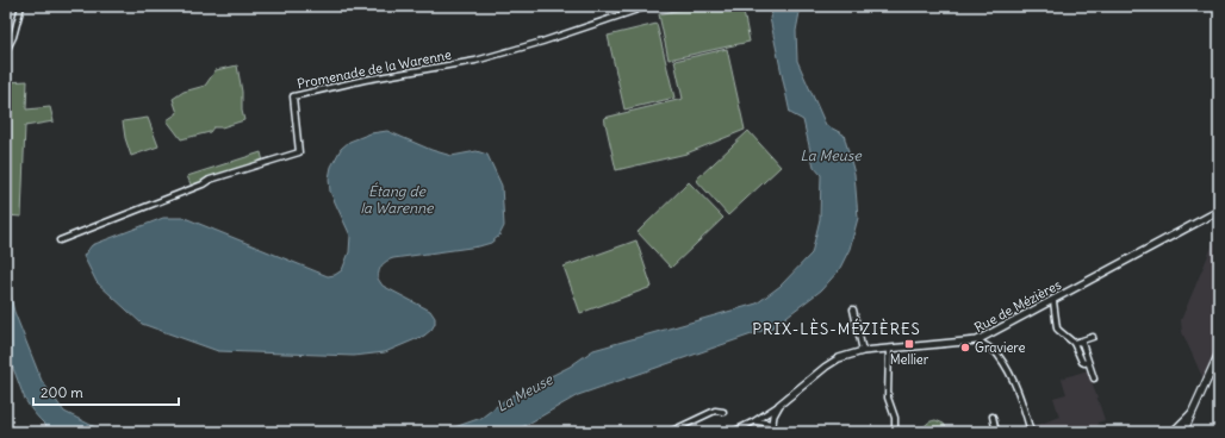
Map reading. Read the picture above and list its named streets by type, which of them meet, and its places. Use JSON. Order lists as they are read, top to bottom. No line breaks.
{"streets":{"street":["Promenade de la Warenne","Rue de Mézières"]},"districts":["PRIX-LÈS-MÉZIÈRES"],"water":["La Meuse","Étang de la Warenne"],"places":{"transit":["Mellier"],"other":["Graviere"]},"scale_bar":"200 m"}
